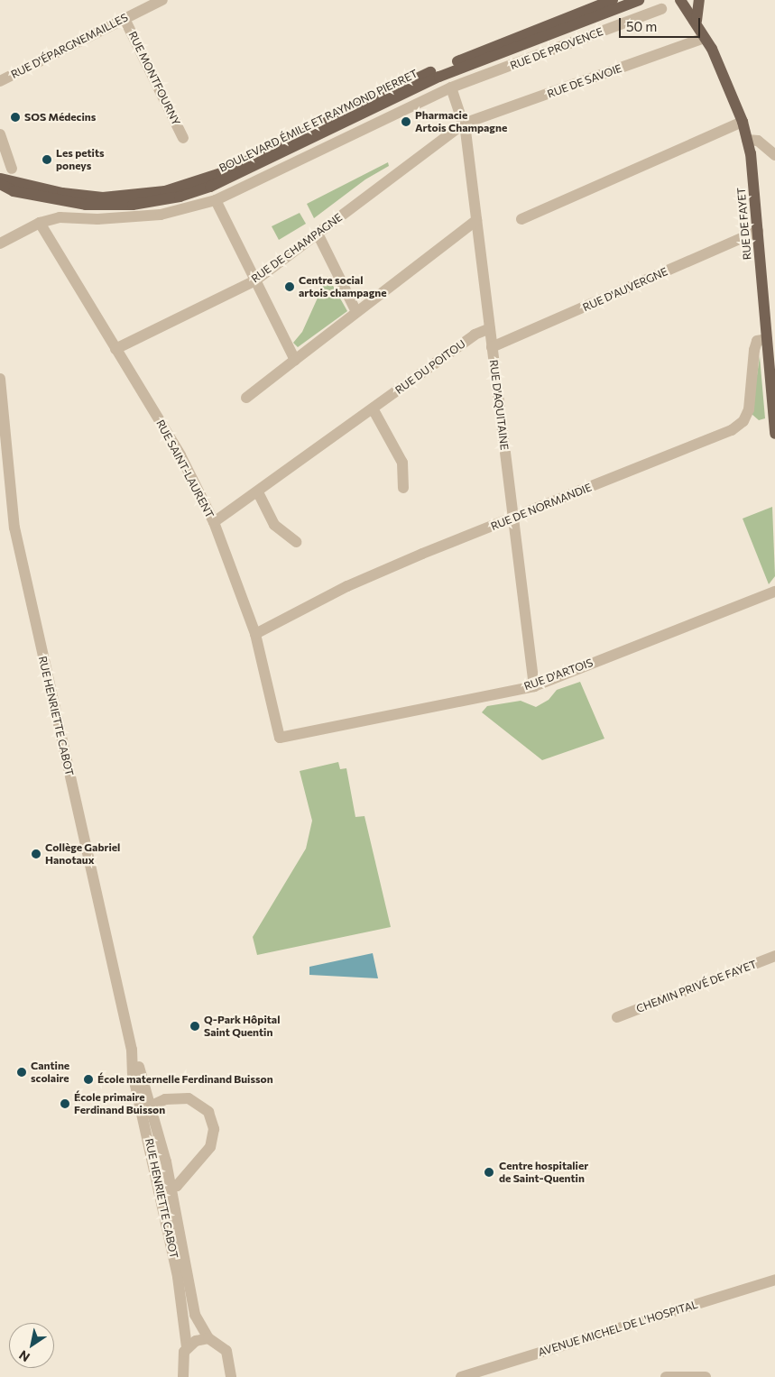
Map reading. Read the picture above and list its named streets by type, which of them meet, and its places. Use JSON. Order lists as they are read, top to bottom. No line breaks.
{"streets":{"main road":["BOULEVARD ÉMILE ET RAYMOND PIERRET","RUE DE FAYET"],"street":["RUE D'ÉPARGNEMAILLES","RUE DE PROVENCE","RUE MONTFOURNY","RUE DE SAVOIE","RUE DE CHAMPAGNE","RUE D'AUVERGNE","RUE DU POITOU","RUE D'AQUITAINE","RUE SAINT-LAURENT","RUE DE NORMANDIE","RUE D'ARTOIS","RUE HENRIETTE CABOT","CHEMIN PRIVÉ DE FAYET","AVENUE MICHEL DE L'HOSPITAL"]},"crossings":[["RUE D'ÉPARGNEMAILLES","RUE MONTFOURNY"],["RUE DE PROVENCE","RUE D'AQUITAINE"],["RUE DE SAVOIE","RUE DE FAYET"],["RUE DE SAVOIE","RUE DE CHAMPAGNE"],["RUE DE SAVOIE","RUE D'AQUITAINE"],["RUE DE FAYET","RUE D'AUVERGNE"],["RUE DE FAYET","RUE DE NORMANDIE"],["RUE DE CHAMPAGNE","RUE D'AQUITAINE"],["RUE DE CHAMPAGNE","RUE SAINT-LAURENT"],["RUE D'AUVERGNE","RUE D'AQUITAINE"],["RUE DU POITOU","RUE D'AQUITAINE"],["RUE DU POITOU","RUE SAINT-LAURENT"],["RUE D'AQUITAINE","RUE DE NORMANDIE"],["RUE D'AQUITAINE","RUE D'ARTOIS"],["RUE SAINT-LAURENT","RUE DE NORMANDIE"],["RUE SAINT-LAURENT","RUE D'ARTOIS"]],"places":["SOS Médecins","Pharmacie Artois Champagne","Les petits poneys","Centre social artois champagne","Collège Gabriel Hanotaux","Q-Park Hôpital Saint Quentin","Cantine scolaire","École maternelle Ferdinand Buisson","École primaire Ferdinand Buisson","Centre hospitalier de Saint-Quentin"],"scale_bar":"50 m","north":"bottom left"}
